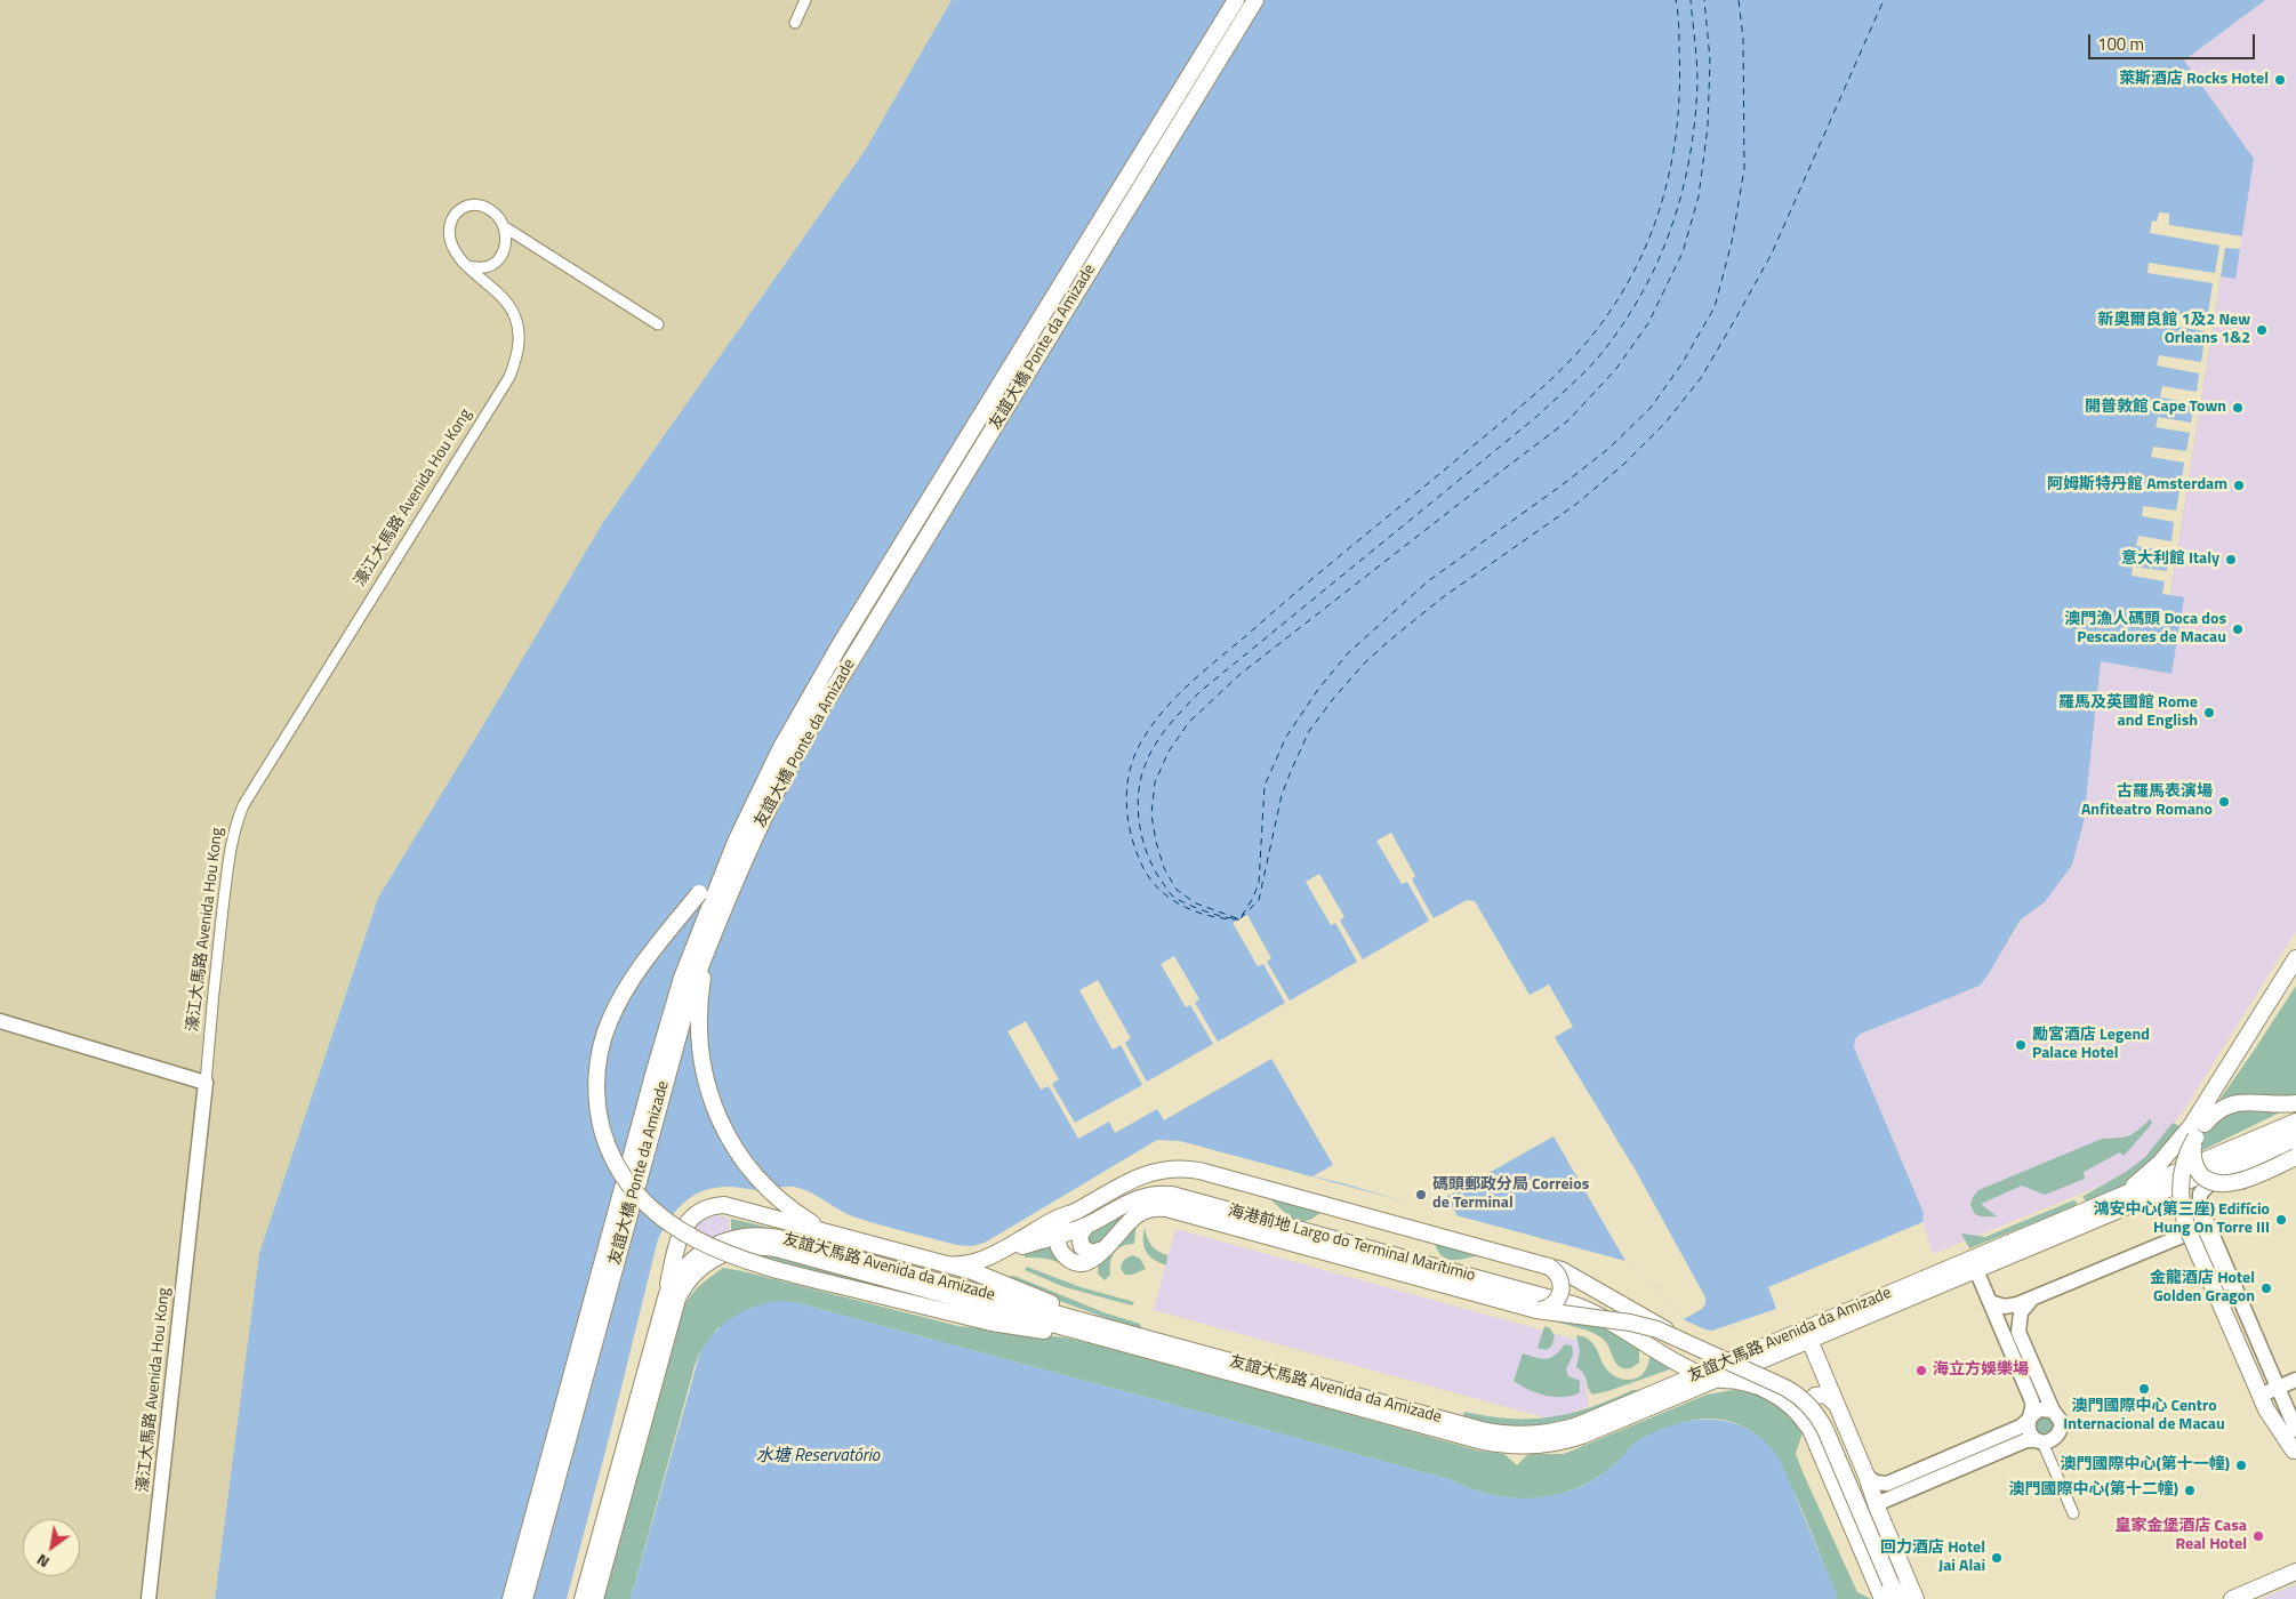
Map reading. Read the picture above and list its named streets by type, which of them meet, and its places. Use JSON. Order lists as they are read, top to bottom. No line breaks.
{"streets":{"main road":["友誼大橋 Ponte da Amizade","海港前地 Largo do Terminal Marítimio","友誼大馬路 Avenida da Amizade"],"street":["濠江大馬路 Avenida Hou Kong"]},"crossings":[["海港前地 Largo do Terminal Marítimio","友誼大馬路 Avenida da Amizade"]],"water":["水塘 Reservatório"],"places":["萊斯酒店 Rocks Hotel","新奧爾良館 1及2 New Orleans 1&2","開普敦館 Cape Town","阿姆斯特丹館 Amsterdam","意大利館 Italy","澳門漁人碼頭 Doca dos Pescadores de Macau","羅馬及英國館 Rome and English","古羅馬表演場 Anfiteatro Romano","勵宮酒店 Legend Palace Hotel","碼頭郵政分局 Correios de Terminal","鴻安中心(第三座) Edifício Hung On Torre III","金龍酒店 Hotel Golden Gragon","海立方娛樂場","澳門國際中心 Centro Internacional de Macau","澳門國際中心(第十一幢)","澳門國際中心(第十二幢)","皇家金堡酒店 Casa Real Hotel","回力酒店 Hotel Jai Alai"],"scale_bar":"100 m","north":"bottom left"}
